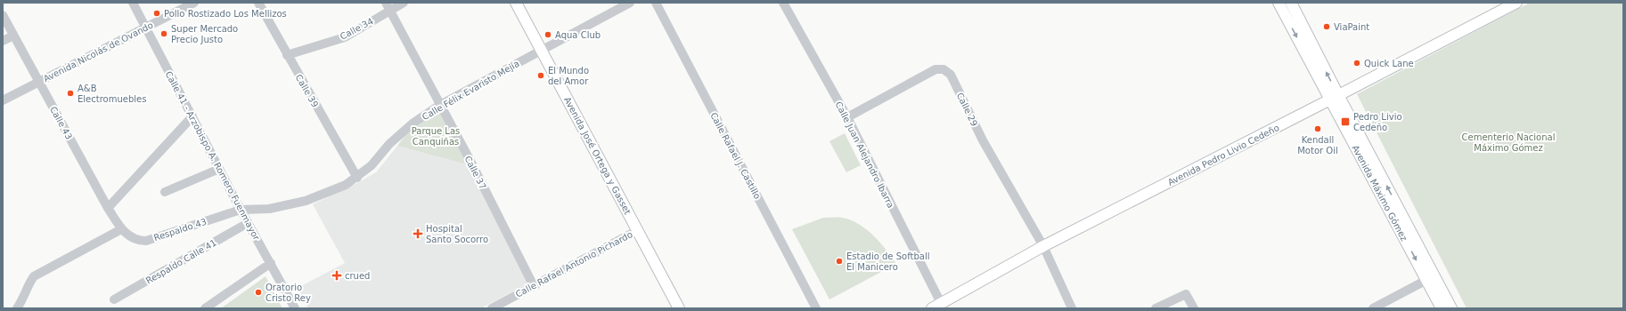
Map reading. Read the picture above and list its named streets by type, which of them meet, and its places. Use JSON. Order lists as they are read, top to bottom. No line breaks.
{"streets":{"main road":["Avenida Pedro Livio Cedeño","Avenida José Ortega y Gasset","Avenida Máximo Gómez"],"street":["Calle 34","Avenida Nicolás de Ovando","Calle Félix Evaristo Mejía","Calle 39","Calle 29","Calle 43","Calle Juan Alejandro lbarra","Calle 41 - Arzobispo A. Romero Fuenmayor","Calle Rafael J. Castillo","Calle 37","Respaldo 43","Respaldo Calle 41","Calle Rafael Antonio Pichardo"]},"crossings":[["Calle 34","Calle 39"],["Calle 34","Calle 37"],["Avenida Nicolás de Ovando","Calle 43"],["Avenida Nicolás de Ovando","Calle 41 - Arzobispo A. Romero Fuenmayor"],["Calle Félix Evaristo Mejía","Calle 39"],["Calle Félix Evaristo Mejía","Calle 41 - Arzobispo A. Romero Fuenmayor"],["Calle Félix Evaristo Mejía","Avenida José Ortega y Gasset"],["Calle Félix Evaristo Mejía","Calle 37"],["Calle Félix Evaristo Mejía","Respaldo 43"],["Calle 29","Calle Juan Alejandro lbarra"],["Calle 29","Avenida Pedro Livio Cedeño"],["Calle 43","Respaldo 43"],["Calle Juan Alejandro lbarra","Avenida Pedro Livio Cedeño"],["Avenida Pedro Livio Cedeño","Avenida Máximo Gómez"],["Calle 41 - Arzobispo A. Romero Fuenmayor","Respaldo 43"],["Calle 41 - Arzobispo A. Romero Fuenmayor","Respaldo Calle 41"],["Avenida José Ortega y Gasset","Calle Rafael Antonio Pichardo"],["Calle 37","Calle Rafael Antonio Pichardo"]],"parks":["Parque Las Canquiñas","Cementerio Nacional Máximo Gómez"],"places":{"other":["Pollo Rostizado Los Mellizos","ViaPaint","Super Mercado Precio Justo","Aqua Club","Quick Lane","El Mundo del Amor","A&B Electromuebles","Kendall Motor Oil","Estadio de Softball El Manicero","Oratorio Cristo Rey"],"transit":["Pedro Livio Cedeño"],"health":["Hospital Santo Socorro","crued"]}}
